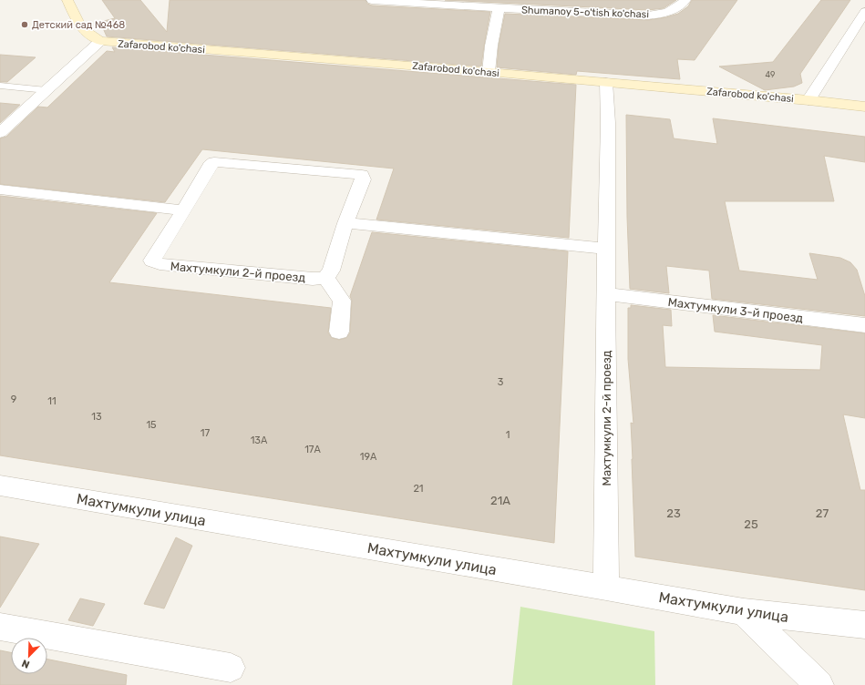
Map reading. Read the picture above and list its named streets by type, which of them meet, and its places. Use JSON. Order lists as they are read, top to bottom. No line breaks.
{"streets":{"street":["Shumanoy 5-o'tish ko'chasi","Zafarobod ko'chasi","Махтумкули 2-й проезд","Махтумкули 3-й проезд","Махтумкули улица"]},"crossings":[["Zafarobod ko'chasi","Махтумкули 2-й проезд"],["Махтумкули 2-й проезд","Махтумкули 3-й проезд"],["Махтумкули 2-й проезд","Махтумкули улица"]],"places":["Детский сад №468"],"house_numbers":["49","3","9","11","13","15","17","1","13А","17А","19А","21","21А","23","27","25"],"north":"bottom left"}
